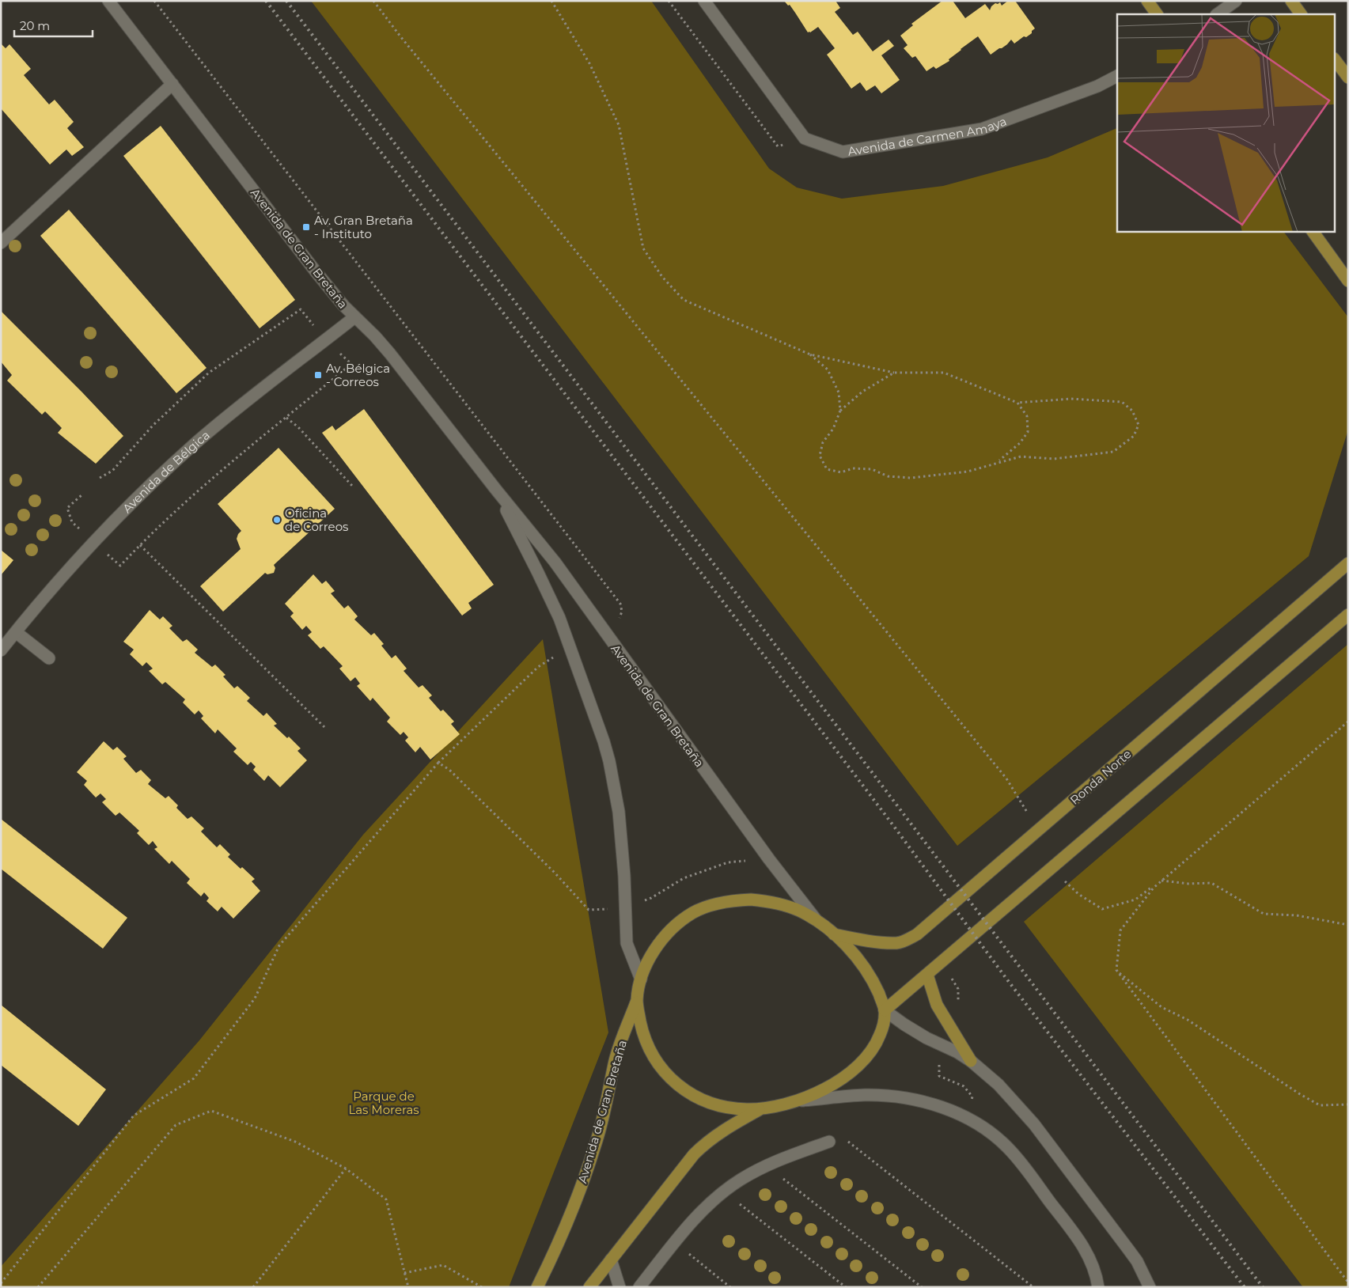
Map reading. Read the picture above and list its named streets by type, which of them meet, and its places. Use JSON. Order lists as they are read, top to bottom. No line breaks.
{"streets":{"main road":["Avenida de Gran Bretaña","Ronda Norte"],"street":["Avenida de Carmen Amaya","Avenida de Bélgica"]},"crossings":[["Avenida de Gran Bretaña","Avenida de Bélgica"]],"parks":["Parque de Las Moreras"],"places":{"transit":["Av. Gran Bretaña - Instituto","Av. Bélgica - Correos"],"other":["Oficina de Correos"]},"scale_bar":"20 m"}
